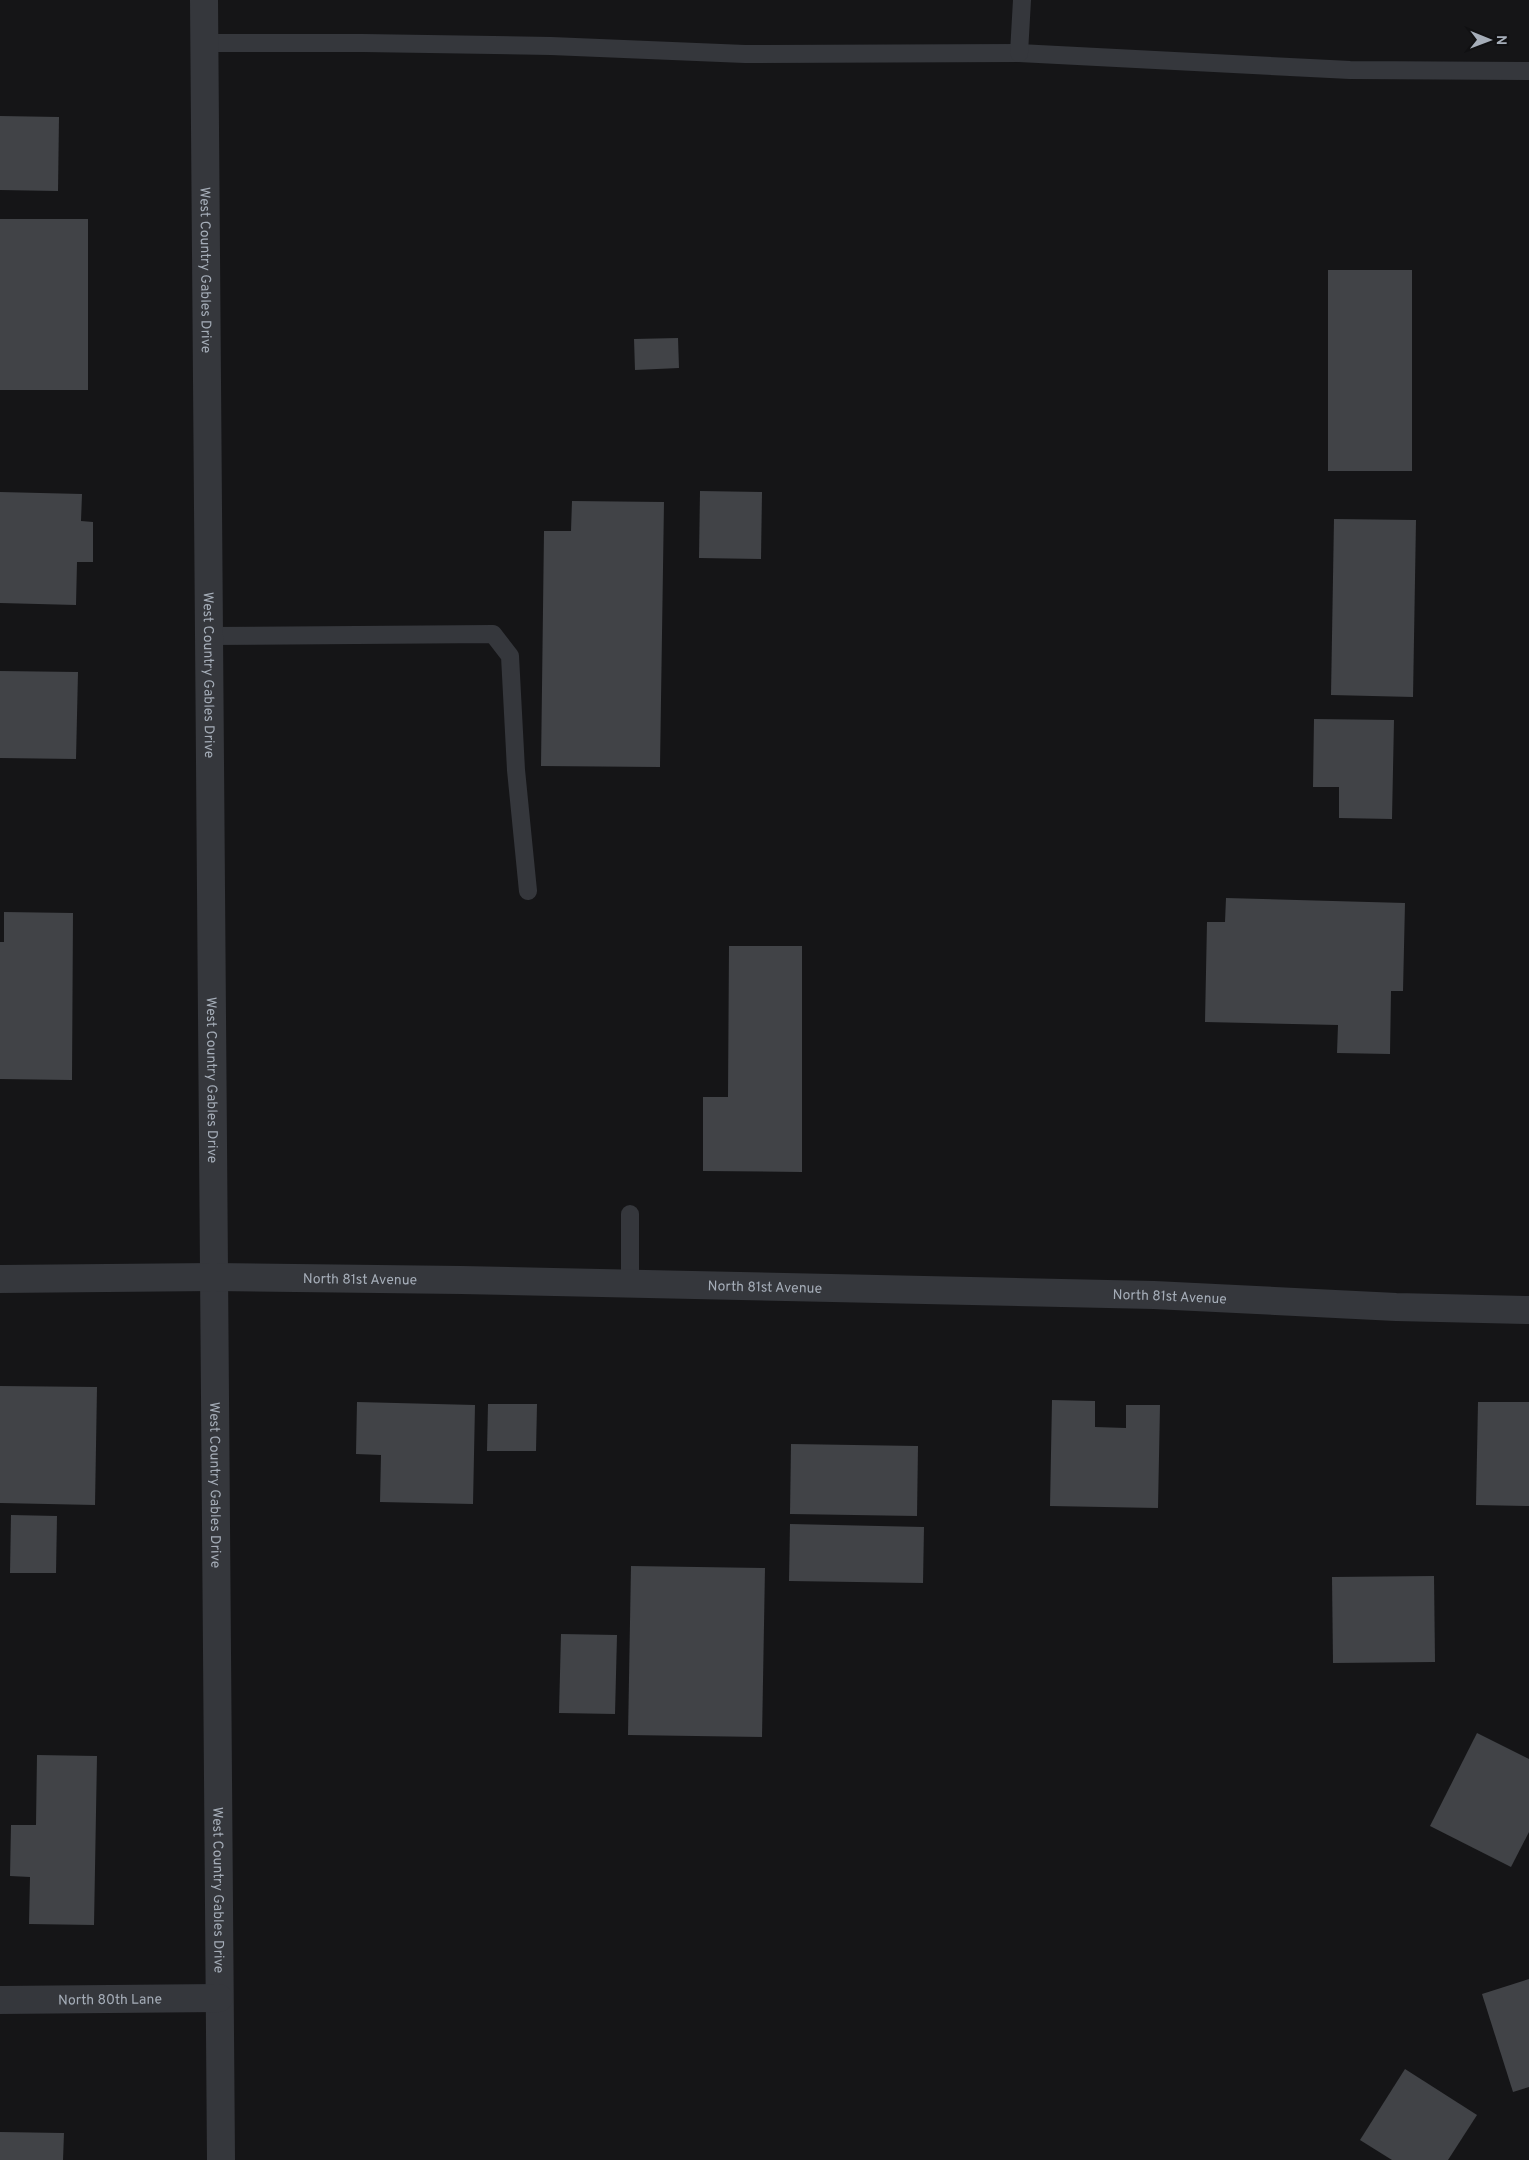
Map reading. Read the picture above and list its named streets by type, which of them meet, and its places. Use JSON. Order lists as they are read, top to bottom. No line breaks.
{"streets":{"street":["West Country Gables Drive","North 81st Avenue","North 80th Lane"]},"crossings":[["West Country Gables Drive","North 81st Avenue"],["West Country Gables Drive","North 80th Lane"]],"north":"right"}
